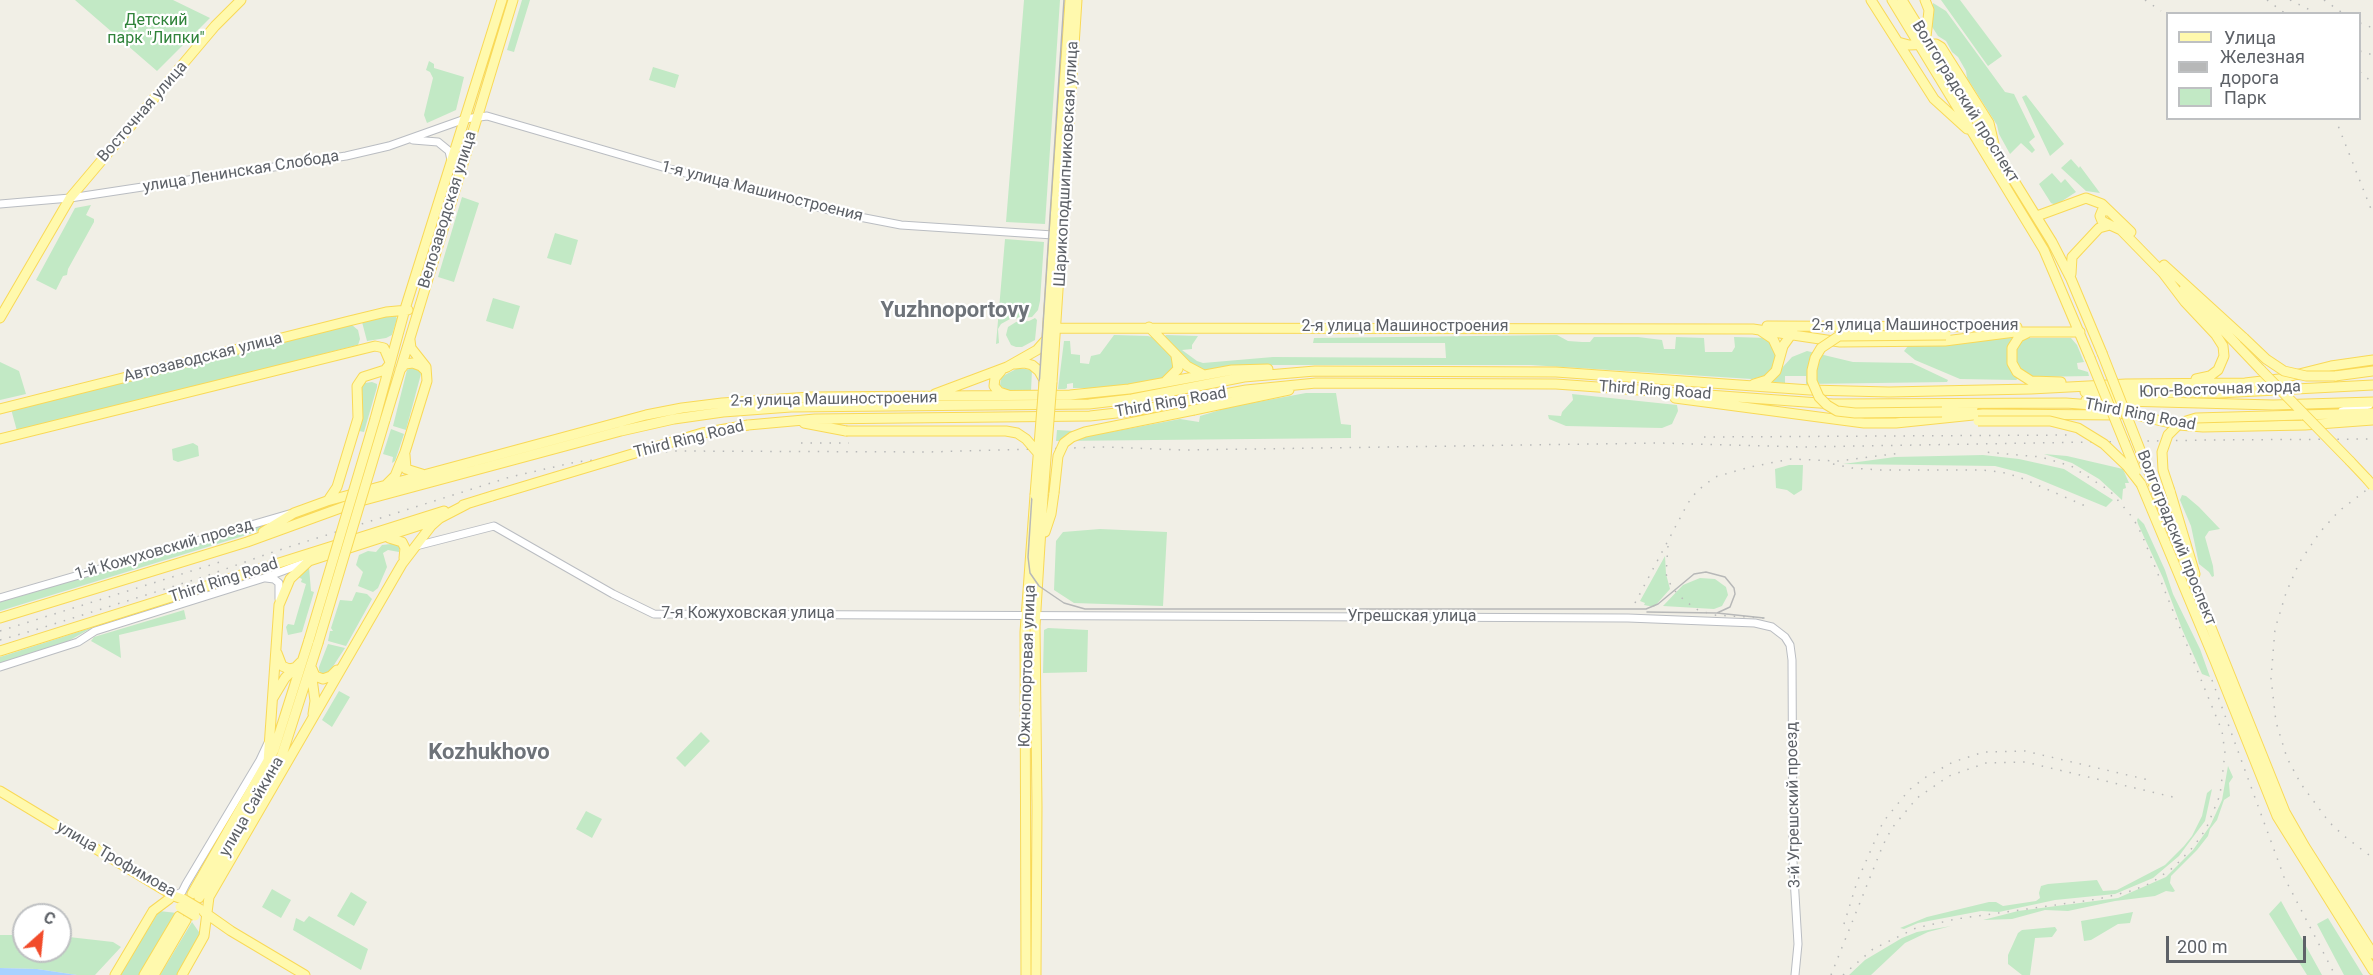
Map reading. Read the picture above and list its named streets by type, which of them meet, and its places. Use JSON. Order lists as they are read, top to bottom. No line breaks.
{"streets":{"main road":["Волгоградский проспект","Восточная улица","Шарикоподшипниковская улица","Велозаводская улица","2-я улица Машиностроения","Автозаводская улица","Юго-Восточная хорда","Third Ring Road","1-й Кожуховский проезд","Южнопортовая улица","улица Сайкина","улица Трофимова"],"street":["улица Ленинская Слобода","1-я улица Машиностроения","7-я Кожуховская улица","Угрешская улица","3-й Угрешский проезд"]},"crossings":[["Волгоградский проспект","2-я улица Машиностроения"],["Восточная улица","улица Ленинская Слобода"],["Шарикоподшипниковская улица","1-я улица Машиностроения"],["Шарикоподшипниковская улица","2-я улица Машиностроения"],["Шарикоподшипниковская улица","Южнопортовая улица"],["улица Ленинская Слобода","1-я улица Машиностроения"],["улица Ленинская Слобода","Велозаводская улица"],["1-я улица Машиностроения","Велозаводская улица"],["Велозаводская улица","Автозаводская улица"],["2-я улица Машиностроения","Third Ring Road"],["2-я улица Машиностроения","1-й Кожуховский проезд"],["2-я улица Машиностроения","Южнопортовая улица"],["Юго-Восточная хорда","Third Ring Road"],["7-я Кожуховская улица","Угрешская улица"],["7-я Кожуховская улица","Южнопортовая улица"],["7-я Кожуховская улица","улица Сайкина"],["Угрешская улица","Южнопортовая улица"],["Угрешская улица","3-й Угрешский проезд"],["улица Сайкина","улица Трофимова"]],"districts":["Yuzhnoportovy","Kozhukhovo"],"parks":["Детский парк \"Липки\""],"legend":["Улица","Железная дорога","Парк"],"scale_bar":"200 m","north":"top right"}
